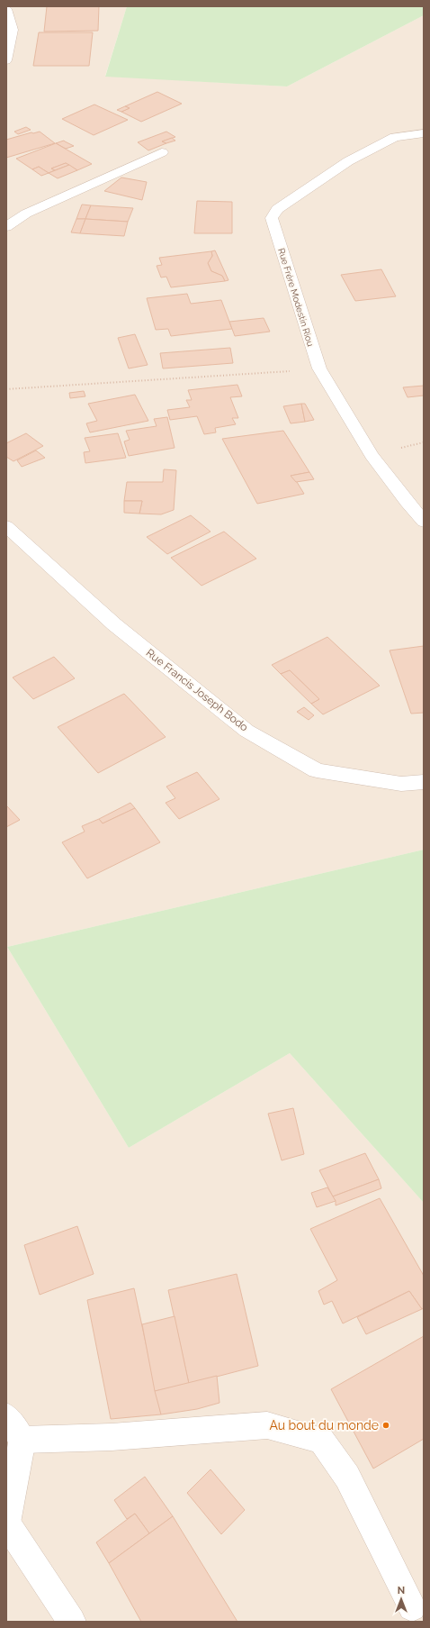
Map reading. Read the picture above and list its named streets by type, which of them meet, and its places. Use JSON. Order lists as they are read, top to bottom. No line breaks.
{"streets":{"street":["Rue Frére Modestin Riou","Rue Francis Joseph Bodo"]},"places":["Au bout du monde"],"north":"top"}
